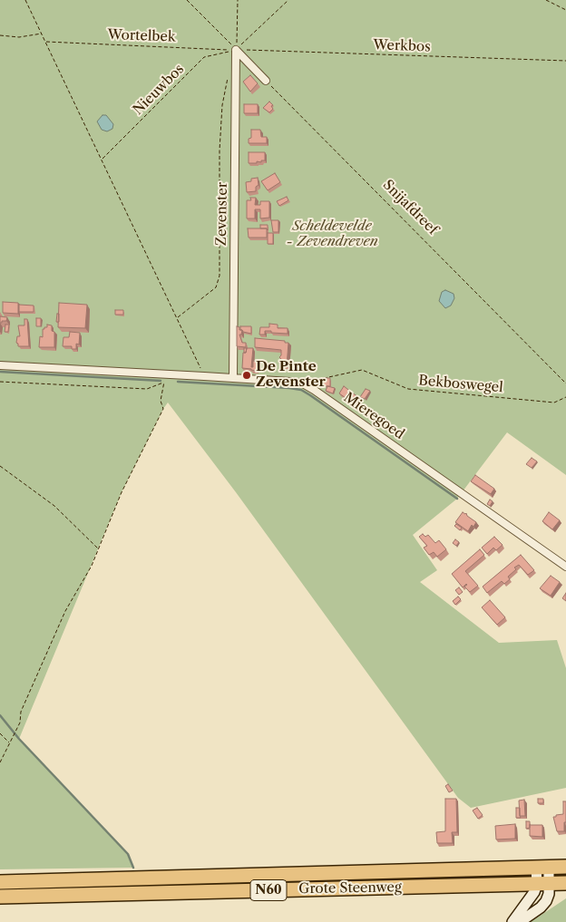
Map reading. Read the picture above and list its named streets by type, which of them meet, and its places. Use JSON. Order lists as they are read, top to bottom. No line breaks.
{"streets":{"highway":["Grote Steenweg","N60"],"street":["Zevenster","Mieregoed"],"path":["Wortelbek","Werkbos","Nieuwbos","Snijafdreef","Bekboswegel"]},"crossings":[["Wortelbek","Werkbos"],["Wortelbek","Nieuwbos"],["Wortelbek","Zevenster"],["Werkbos","Nieuwbos"],["Werkbos","Zevenster"],["Nieuwbos","Zevenster"],["Zevenster","Mieregoed"],["Bekboswegel","Mieregoed"]],"parks":["Scheldevelde - Zevendreven"],"places":["De Pinte Zevenster"]}
